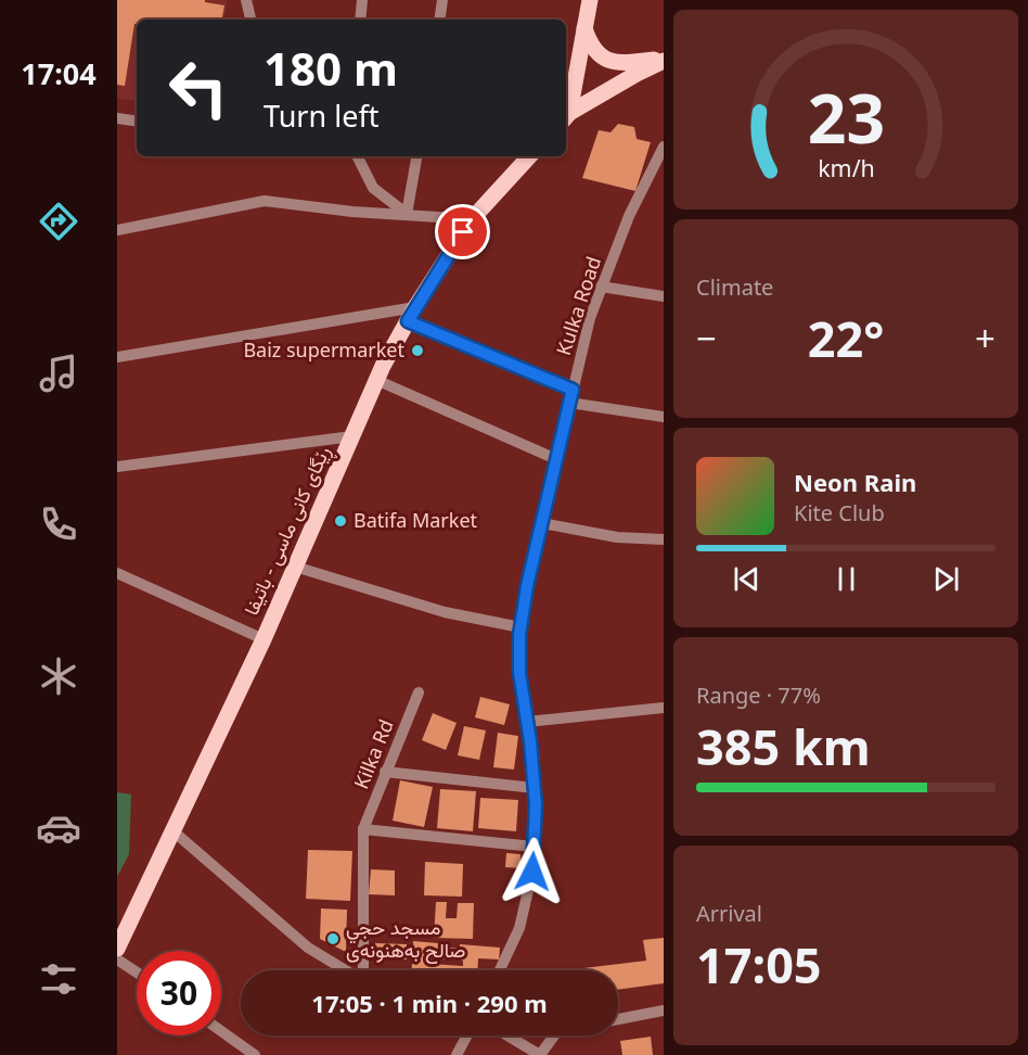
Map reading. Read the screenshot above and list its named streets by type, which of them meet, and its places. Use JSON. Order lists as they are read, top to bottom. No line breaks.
{"streets":{"main road":["ڕێگای کانی ماسی - باتيفا"],"street":["Kulka Road","Kilka Rd"]},"places":["Baiz supermarket","Batifa Market","مسجد حجي صالح بەھنونەی"],"page":{"tabs":"17:04","turn":["180 m","Turn left"],"tile":["Climate",["Range · 77%","385 km"],["Arrival","17:05"]],"heat":["−","22°","+"],"song":["Neon Rain","Kite Club"],"limit":"30","trip":"17:05 · 1 min · 290 m","gauge":["23","km/h"]}}
